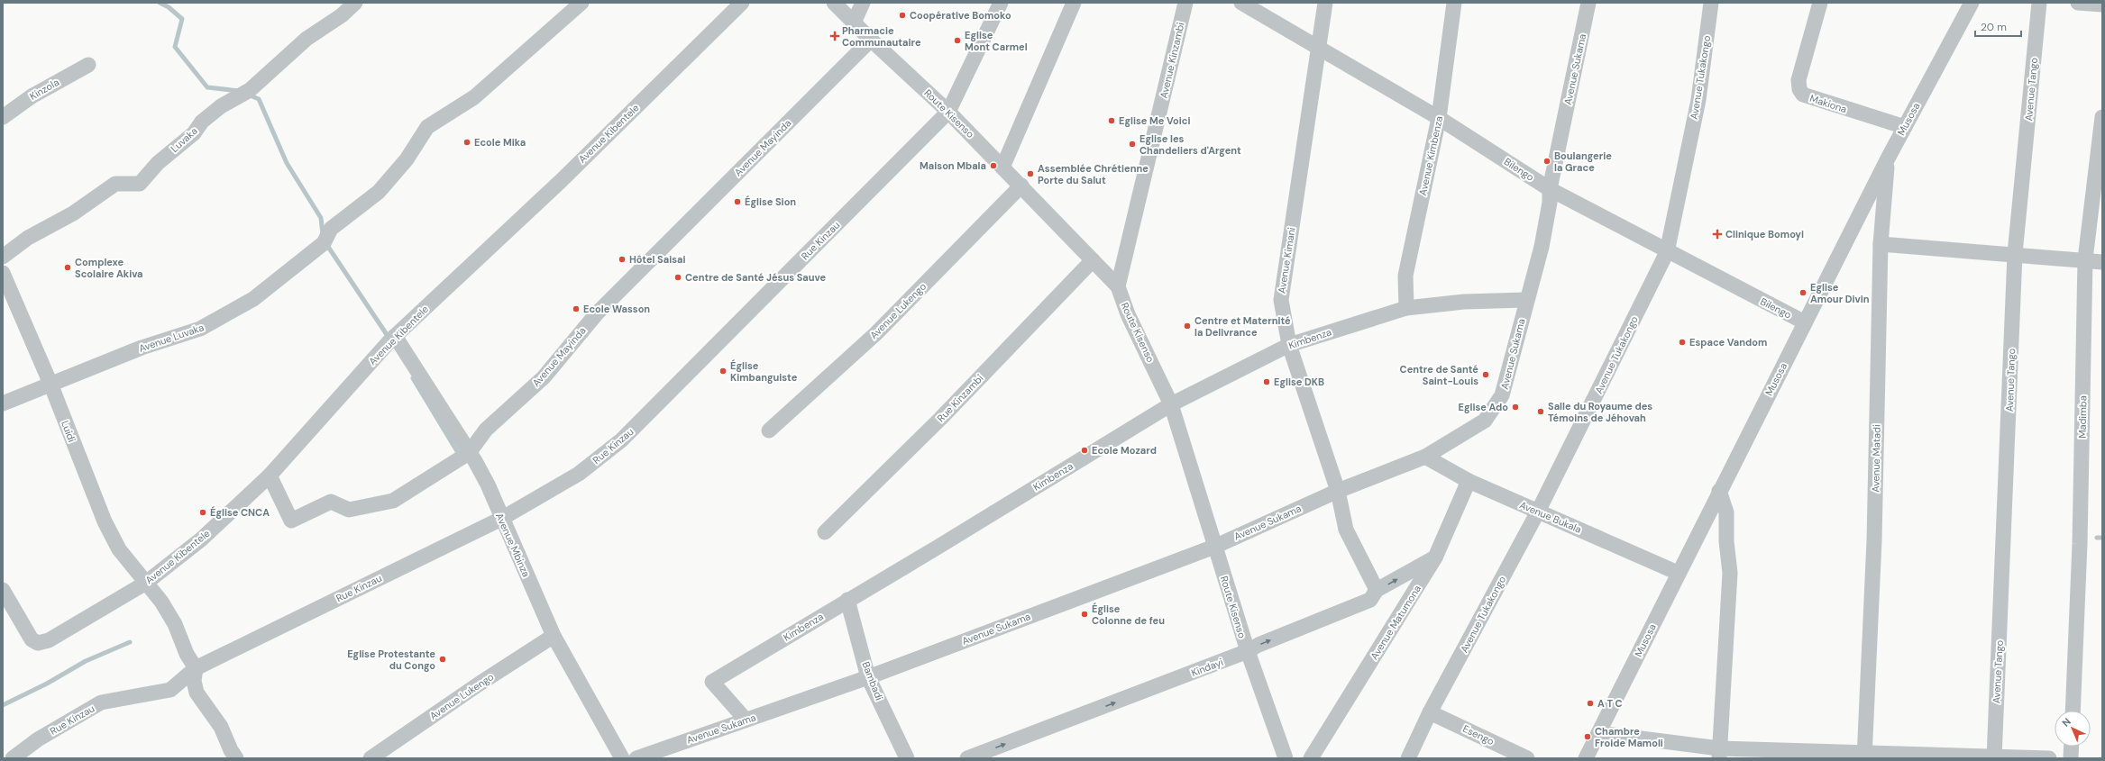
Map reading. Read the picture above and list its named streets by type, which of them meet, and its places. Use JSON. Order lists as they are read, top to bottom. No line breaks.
{"streets":{"street":["Avenue Kinzambi","Avenue Sukama","Avenue Tukakongo","Kinzola","Avenue Tango","Makiona","Route Kisenso","Musosa","Avenue Kibentele","Luvaka","Avenue Mayinda","Avenue Kimbenza","Bilengo","Rue Kinzau","Avenue Kimani","Avenue Lukengo","Avenue Luvaka","Kimbenza","Rue Kinzambi","Madimba","Luidi","Avenue Matadi","Avenue Bukala","Avenue Mbinza","Avenue Matumona","Kindayi","Bambadi","Esengo"]},"crossings":[["Avenue Kinzambi","Route Kisenso"],["Avenue Sukama","Route Kisenso"],["Avenue Sukama","Bilengo"],["Avenue Sukama","Avenue Kimani"],["Avenue Sukama","Kimbenza"],["Avenue Sukama","Avenue Bukala"],["Avenue Sukama","Bambadi"],["Avenue Tukakongo","Bilengo"],["Avenue Tukakongo","Avenue Bukala"],["Avenue Tukakongo","Esengo"],["Makiona","Musosa"],["Route Kisenso","Avenue Mayinda"],["Route Kisenso","Rue Kinzau"],["Route Kisenso","Avenue Lukengo"],["Route Kisenso","Kimbenza"],["Route Kisenso","Rue Kinzambi"],["Route Kisenso","Kindayi"],["Musosa","Bilengo"],["Musosa","Avenue Matadi"],["Musosa","Avenue Bukala"],["Avenue Kibentele","Avenue Mayinda"],["Avenue Kibentele","Luidi"],["Avenue Kibentele","Avenue Mbinza"],["Avenue Mayinda","Avenue Mbinza"],["Avenue Kimbenza","Bilengo"],["Avenue Kimbenza","Kimbenza"],["Bilengo","Avenue Kimani"],["Rue Kinzau","Luidi"],["Rue Kinzau","Avenue Mbinza"],["Avenue Kimani","Kimbenza"],["Avenue Kimani","Kindayi"],["Avenue Lukengo","Avenue Mbinza"],["Avenue Luvaka","Luidi"],["Kimbenza","Bambadi"],["Avenue Bukala","Avenue Matumona"],["Avenue Matumona","Kindayi"]],"one_way":["Kindayi"],"places":{"other":["Coopérative Bomoko","Eglise Mont Carmel","Eglise Me Voici","Ecole Mika","Eglise les Chandeliers d'Argent","Boulangerie la Grace","Maison Mbala","Assemblée Chrétienne Porte du Salut","Église Sion","Hôtel Saisai","Complexe Scolaire Akiva","Centre de Santé Jésus Sauve","Eglise Amour Divin","Ecole Wasson","Centre et Maternité la Delivrance","Espace Vandom","Église Kimbanguiste","Centre de Santé Saint-Louis","Eglise DKB","Eglise Ado","Salle du Royaume des Témoins de Jéhovah","Ecole Mozard","Église CNCA","Église Colonne de feu","Eglise Protestante du Congo","A T C","Chambre Froide Mamoli"],"health":["Pharmacie Communautaire","Clinique Bomoyi"]},"scale_bar":"20 m","north":"top left"}
